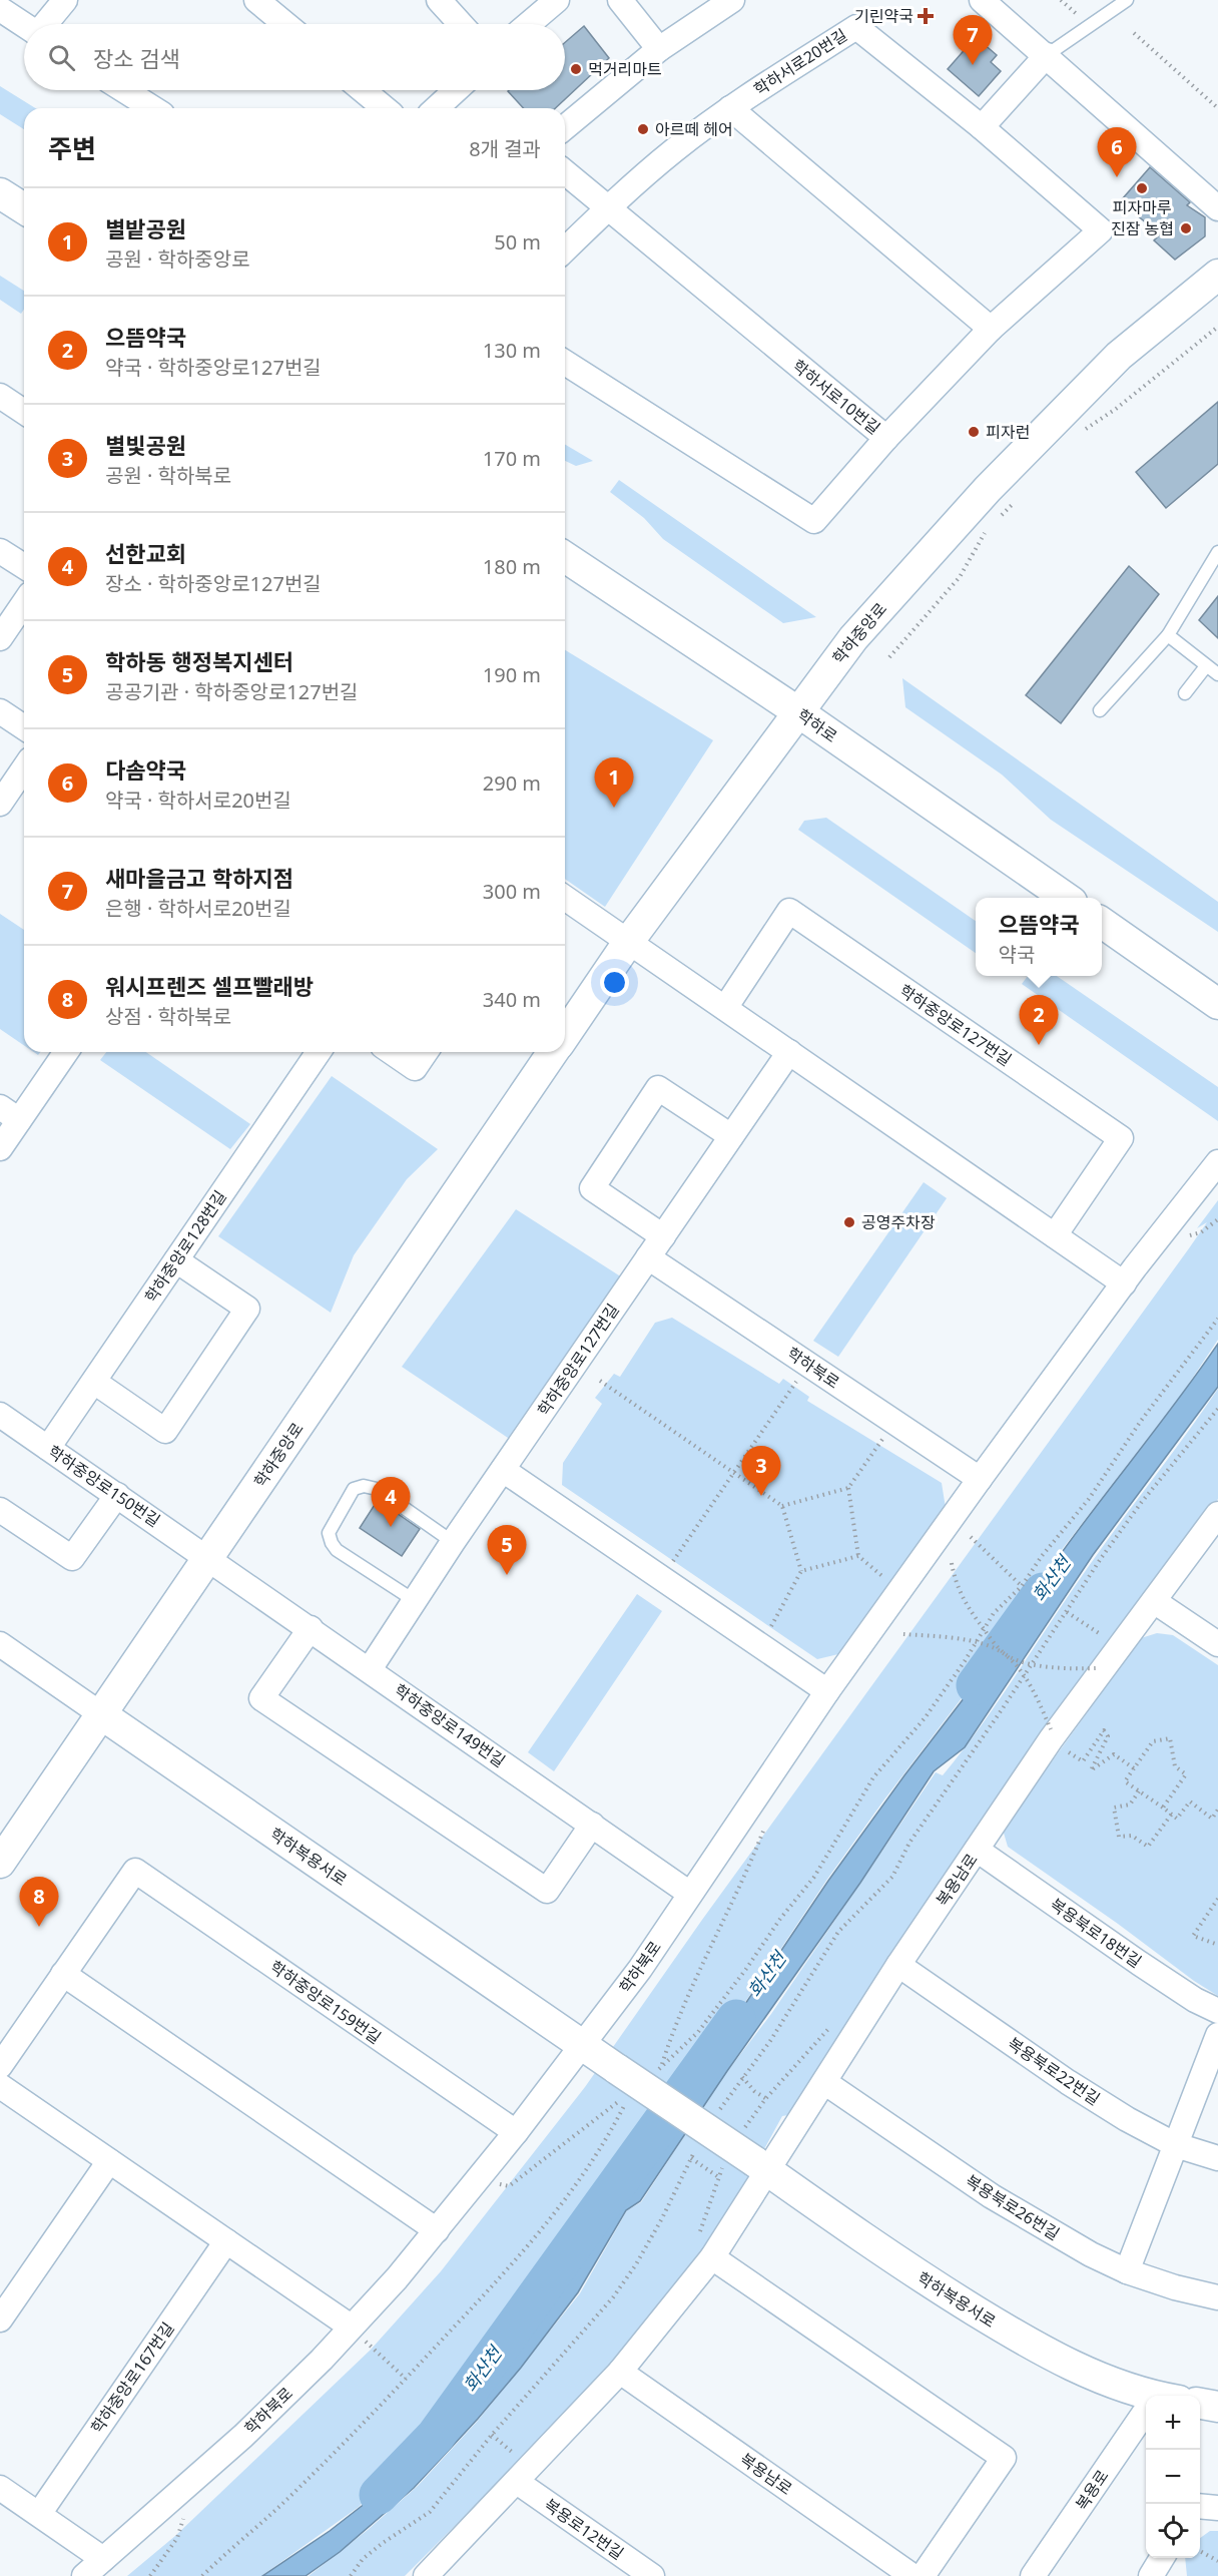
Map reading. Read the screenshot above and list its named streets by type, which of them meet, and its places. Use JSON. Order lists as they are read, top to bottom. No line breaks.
{"streets":{"street":["학하서로20번길","학하서로10번길","학하중앙로","학하로","학하중앙로127번길","학하중앙로128번길","학하북로","학하중앙로150번길","학하중앙로149번길","학하복용서로","복용남로","복용북로18번길","학하중앙로159번길","복용북로22번길","복용북로26번길","학하중앙로167번길","복용로","복용로12번길"]},"crossings":[["학하서로20번길","학하서로10번길"],["학하중앙로","학하로"],["학하중앙로","학하중앙로150번길"],["학하중앙로","학하중앙로149번길"],["학하중앙로","학하복용서로"],["학하중앙로127번길","학하북로"],["학하중앙로127번길","학하중앙로149번길"],["학하중앙로128번길","학하중앙로150번길"],["학하북로","학하중앙로149번길"],["학하북로","학하복용서로"],["학하북로","학하중앙로159번길"],["학하중앙로150번길","학하중앙로149번길"],["학하복용서로","복용남로"],["복용남로","복용북로18번길"],["복용남로","복용북로22번길"],["복용남로","복용북로26번길"],["복용남로","복용로12번길"]],"water":["화산천"],"places":{"health":["기린약국"],"other":["먹거리마트","아르떼 헤어","피자마루","진잠 농협","피자런","공영주차장"]},"page":{"pins":["7","6","1","2","3","4","5","8"],"search":"장소 검색","heading":["주변","8개 결과"],"list":[{"mark":"1","name":"별밭공원","note":"공원 · 학하중앙로","value":"50 m"},{"mark":"2","name":"으뜸약국","note":"약국 · 학하중앙로127번길","value":"130 m"},{"mark":"3","name":"별빛공원","note":"공원 · 학하북로","value":"170 m"},{"mark":"4","name":"선한교회","note":"장소 · 학하중앙로127번길","value":"180 m"},{"mark":"5","name":"학하동 행정복지센터","note":"공공기관 · 학하중앙로127번길","value":"190 m"},{"mark":"6","name":"다솜약국","note":"약국 · 학하서로20번길","value":"290 m"},{"mark":"7","name":"새마을금고 학하지점","note":"은행 · 학하서로20번길","value":"300 m"},{"mark":"8","name":"워시프렌즈 셀프빨래방","note":"상점 · 학하북로","value":"340 m"}],"popup":["으뜸약국","약국"],"map_buttons":["+","−"]}}
